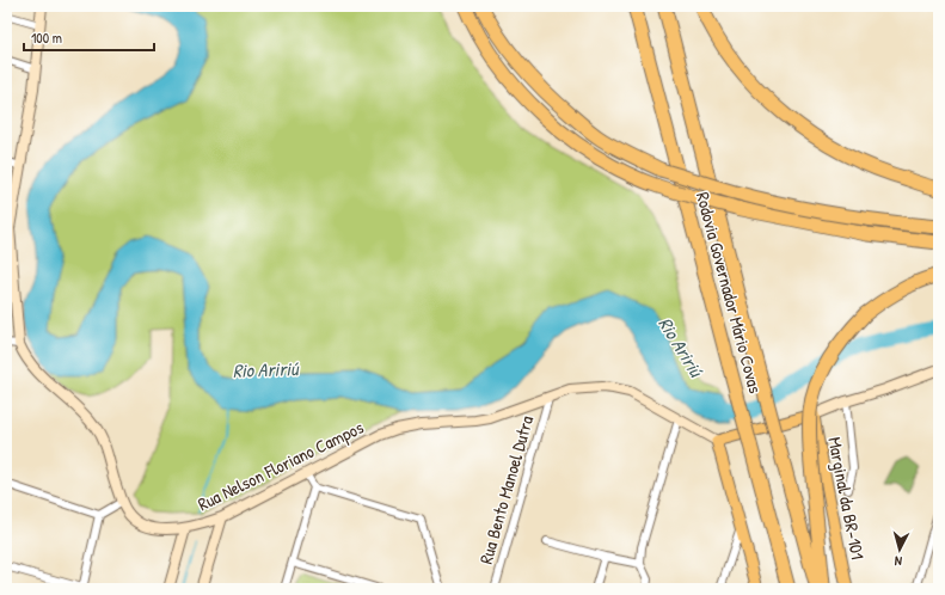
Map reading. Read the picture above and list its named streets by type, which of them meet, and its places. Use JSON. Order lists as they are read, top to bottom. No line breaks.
{"streets":{"highway":["Rodovia Governador Mário Covas"],"main road":["Rua Nelson Floriano Campos","Marginal da BR-101"],"street":["Rua Bento Manoel Dutra"]},"crossings":[["Rua Nelson Floriano Campos","Rua Bento Manoel Dutra"]],"water":["Rio Aririú"],"scale_bar":"100 m","north":"bottom"}
